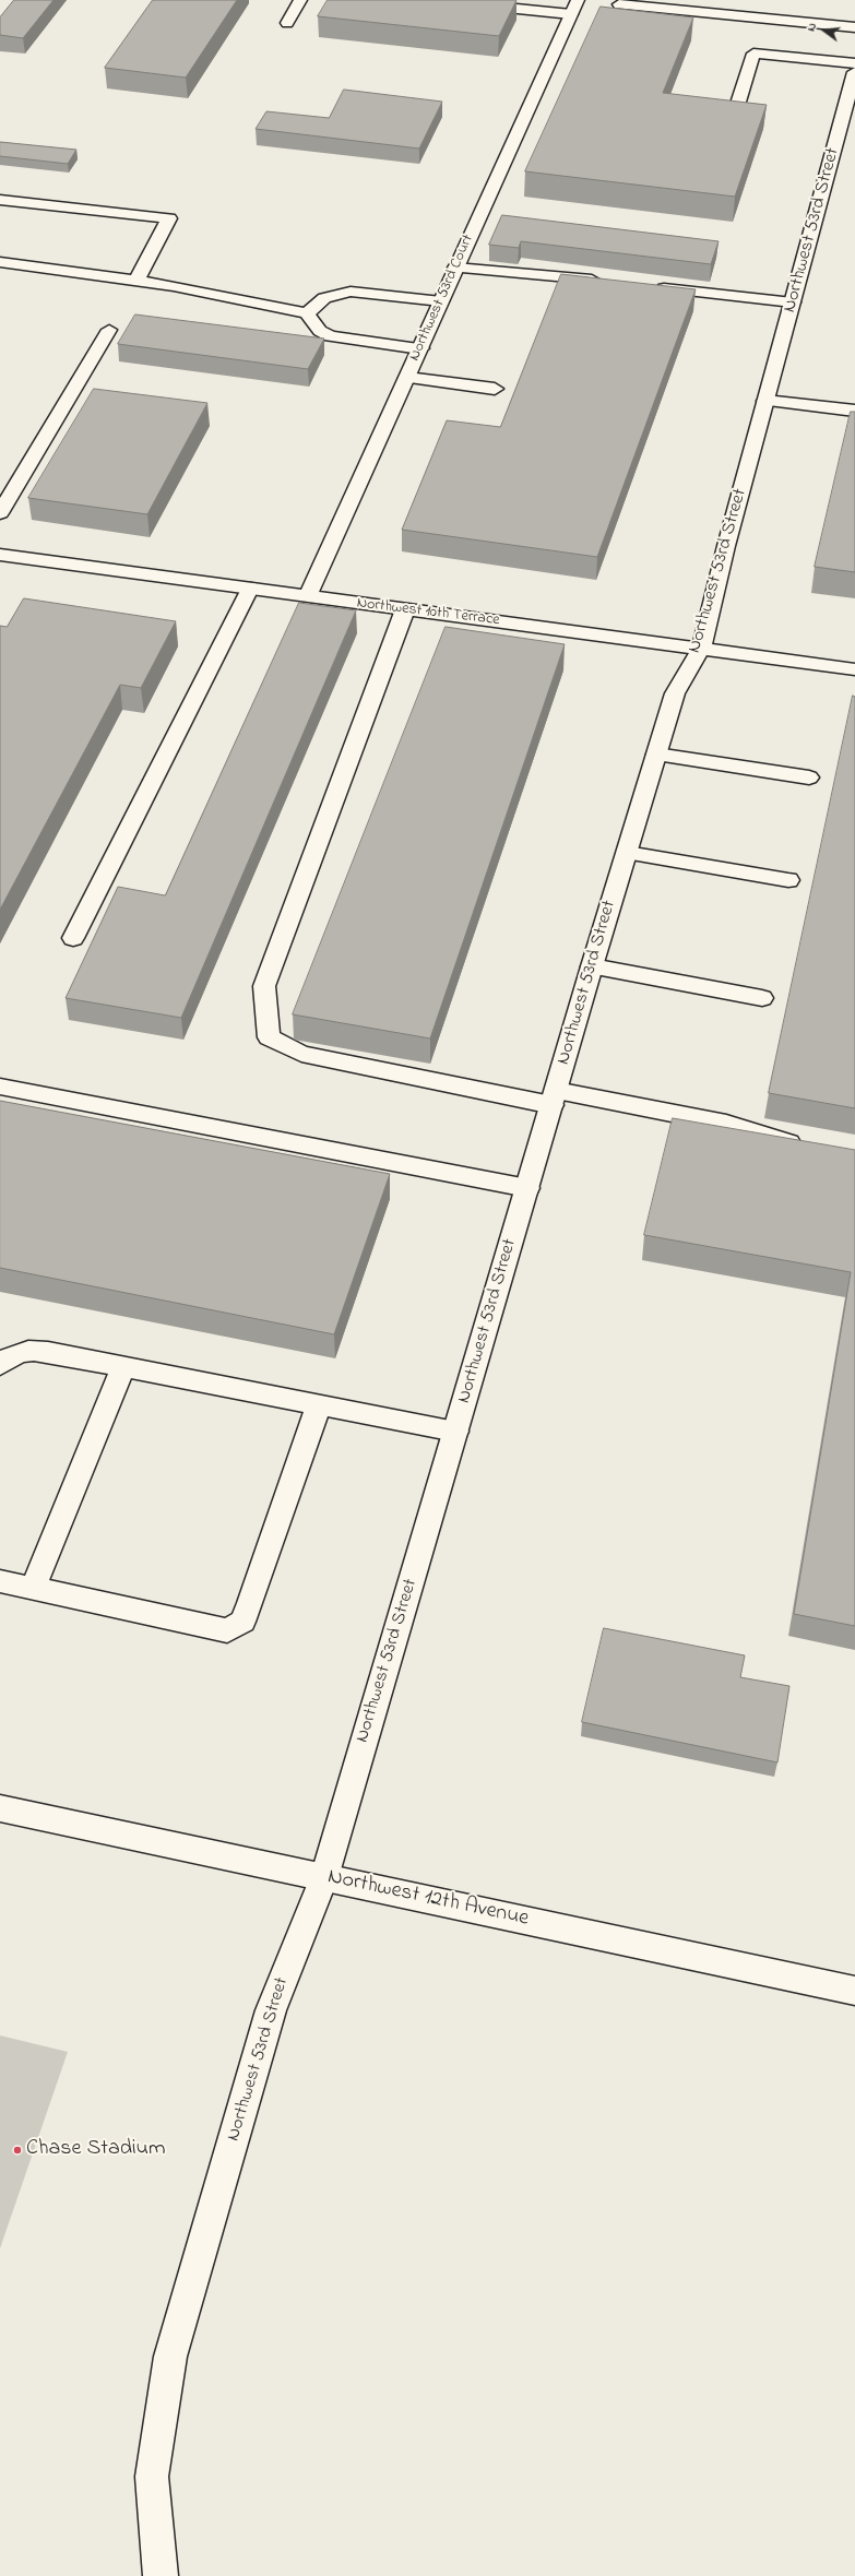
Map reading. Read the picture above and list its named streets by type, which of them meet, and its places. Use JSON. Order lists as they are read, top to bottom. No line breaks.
{"streets":{"street":["Northwest 53rd Street","Northwest 53rd Court","Northwest 10th Terrace","Northwest 12th Avenue"]},"crossings":[["Northwest 53rd Street","Northwest 10th Terrace"],["Northwest 53rd Street","Northwest 12th Avenue"],["Northwest 53rd Court","Northwest 10th Terrace"]],"places":["Chase Stadium"],"north":"left"}
